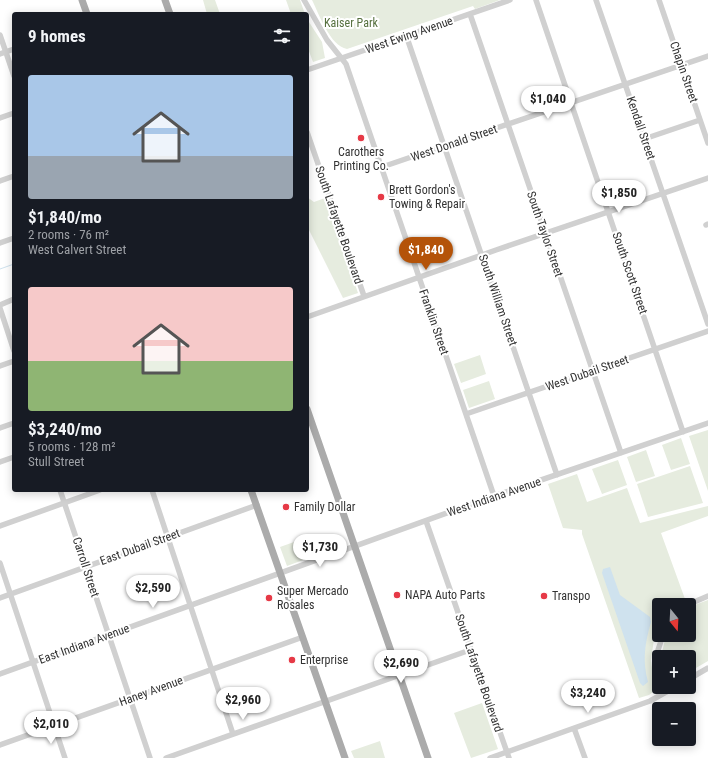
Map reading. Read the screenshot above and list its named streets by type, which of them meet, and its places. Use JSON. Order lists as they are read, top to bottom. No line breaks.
{"streets":{"street":["West Ewing Avenue","Chapin Street","Kendall Street","West Donald Street","South Lafayette Boulevard","South Taylor Street","South Scott Street","South William Street","Franklin Street","West Dubail Street","West Indiana Avenue","East Dubail Street","Carroll Street","East Indiana Avenue","Haney Avenue"]},"crossings":[["West Ewing Avenue","South Taylor Street"],["West Ewing Avenue","South William Street"],["West Ewing Avenue","Franklin Street"],["Chapin Street","West Donald Street"],["Kendall Street","West Donald Street"],["West Donald Street","South Taylor Street"],["West Donald Street","South Scott Street"],["West Donald Street","South William Street"],["West Donald Street","Franklin Street"],["South Lafayette Boulevard","West Indiana Avenue"],["South Taylor Street","West Dubail Street"],["South Taylor Street","West Indiana Avenue"],["South Scott Street","West Dubail Street"],["South Scott Street","West Indiana Avenue"],["South William Street","West Dubail Street"],["South William Street","West Indiana Avenue"],["Franklin Street","West Dubail Street"],["Franklin Street","West Indiana Avenue"],["West Indiana Avenue","East Indiana Avenue"],["East Dubail Street","Carroll Street"],["Carroll Street","East Indiana Avenue"],["Carroll Street","Haney Avenue"]],"parks":["Kaiser Park"],"places":["Carothers Printing Co.","Brett Gordon's Towing & Repair","Family Dollar","NAPA Auto Parts","Transpo","Super Mercado Rosales","Enterprise"],"north":"bottom","page":{"heading":"9 homes","list":[{"name":"$1,840/mo","note":"2 rooms · 76 m² · West Calvert Street"},{"name":"$3,240/mo","note":"5 rooms · 128 m² · Stull Street"}],"price":["$1,040","$1,850","$1,840","$1,730","$2,590","$2,690","$3,240","$2,960","$2,010"],"map_buttons":["+","−"]}}
